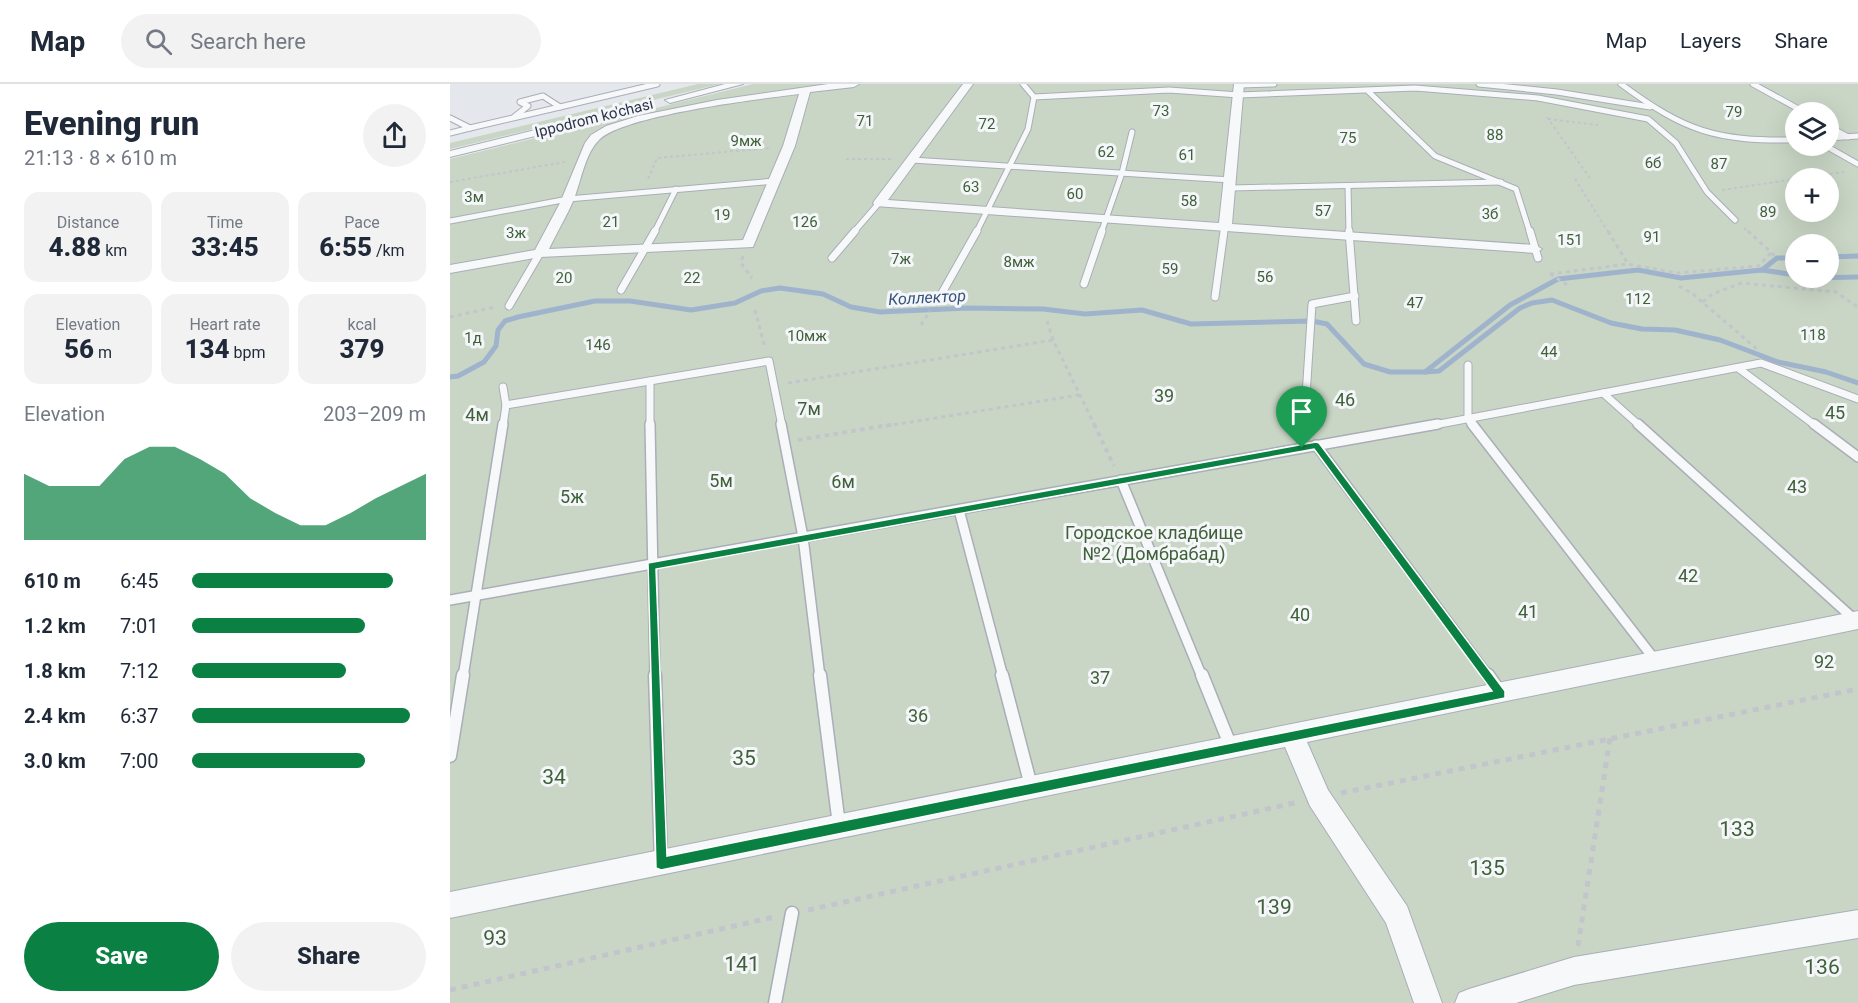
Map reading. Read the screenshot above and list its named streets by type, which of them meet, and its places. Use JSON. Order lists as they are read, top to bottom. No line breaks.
{"streets":{"street":["Ippodrom ko'chasi"]},"water":["Коллектор"],"parks":["73","79","71","72","88","75","9мж","62","61","6б","87","63","60","3м","58","57","89","3б","19","21","126","3ж","91","151","7ж","8мж","59","56","20","22","112","47","118","10мж","1д","146","44","39","46","7м","45","4м","5м","6м","43","5ж","Городское кладбище №2 (Домбрабад)","42","41","40","92","37","36","35","34","133","135","139","93","141","136"],"page":{"header":"Map","search":"Search here","nav":["Map","Layers","Share"],"heading":["Evening run","21:13 · 8 × 610 m"],"map_buttons":["+","−"],"stats":[["Distance","4.88 km"],["Time","33:45"],["Pace","6:55 /km"],["Elevation","56 m"],["Heart rate","134 bpm"],["kcal","379"]],"chart":["Elevation","203–209 m"],"list":[{"name":"610 m","note":"6:45"},{"name":"1.2 km","note":"7:01"},{"name":"1.8 km","note":"7:12"},{"name":"2.4 km","note":"6:37"},{"name":"3.0 km","note":"7:00"}],"buttons":["Save","Share"]}}
